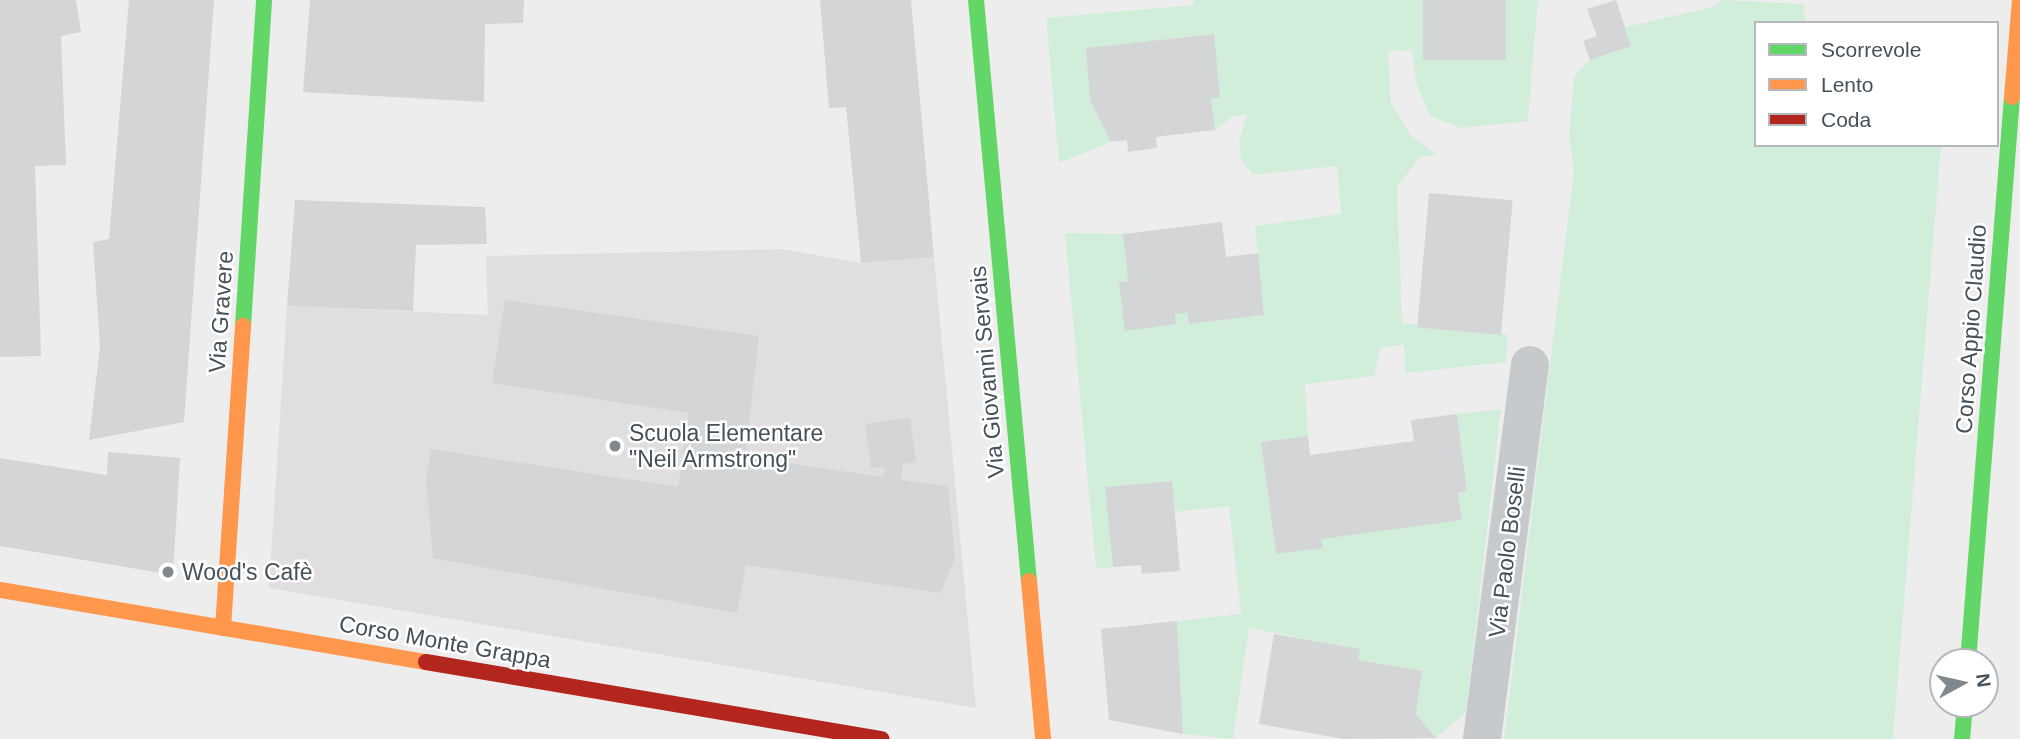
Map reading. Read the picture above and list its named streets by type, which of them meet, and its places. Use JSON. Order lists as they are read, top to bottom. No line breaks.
{"streets":{"street":["Via Gravere","Corso Appio Claudio","Via Giovanni Servais","Via Paolo Boselli","Corso Monte Grappa"]},"crossings":[["Via Gravere","Corso Monte Grappa"]],"places":["Scuola Elementare \"Neil Armstrong\"","Wood's Cafè"],"legend":["Scorrevole","Lento","Coda"],"north":"right"}
